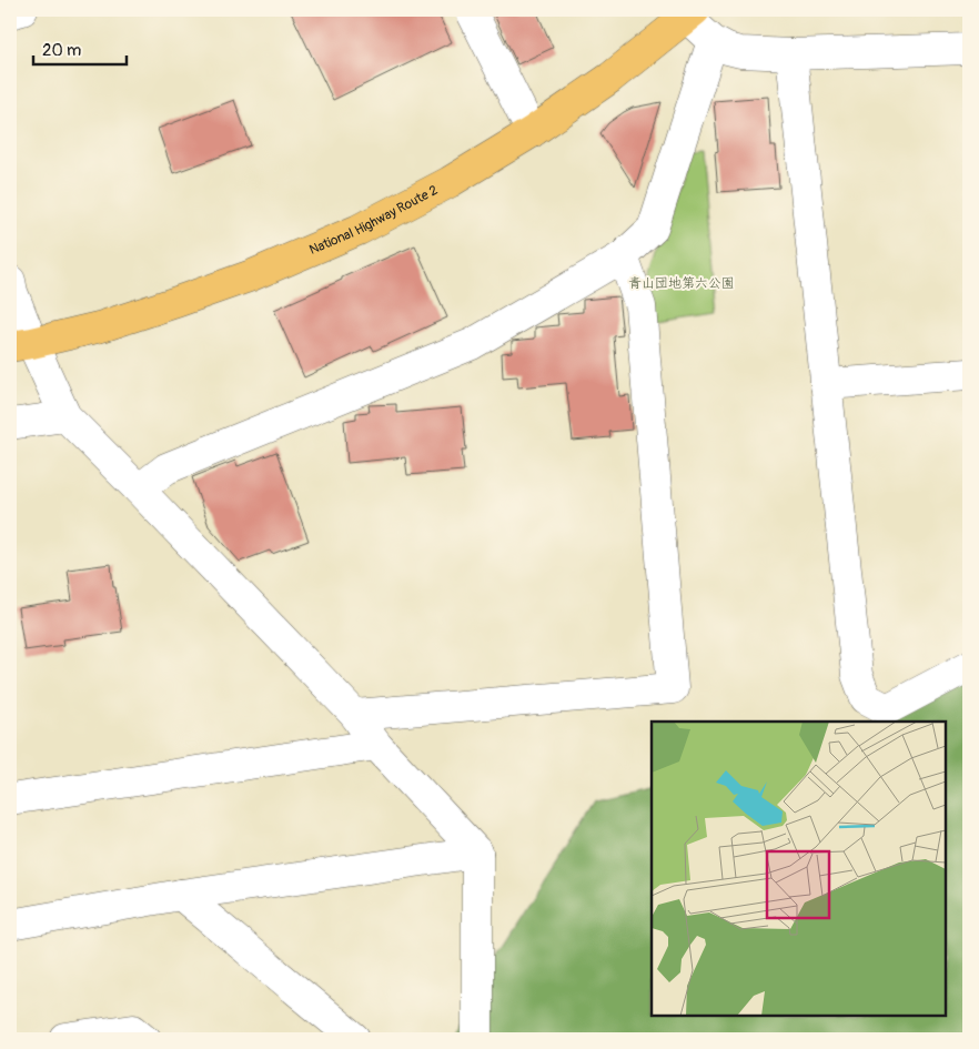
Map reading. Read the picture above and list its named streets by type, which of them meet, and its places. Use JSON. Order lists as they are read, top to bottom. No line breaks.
{"streets":{"highway":["National Highway Route 2"]},"parks":["青山団地第六公園"],"scale_bar":"20 m"}
